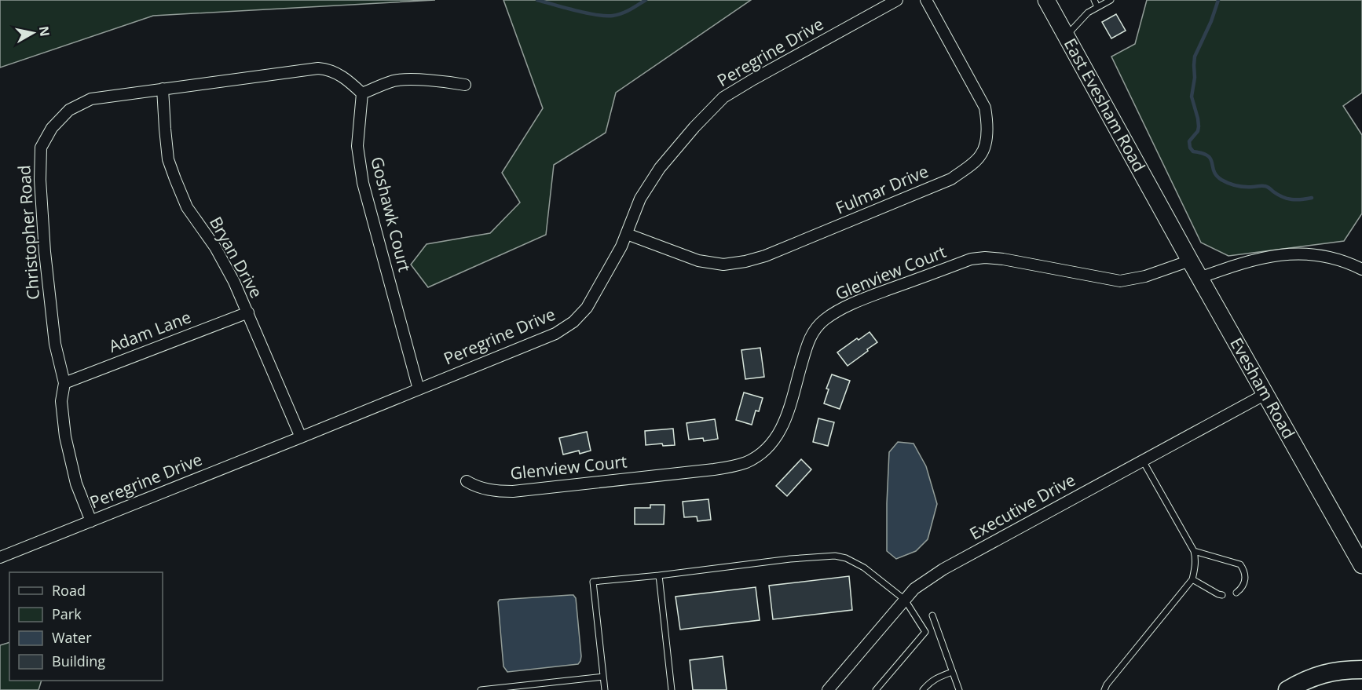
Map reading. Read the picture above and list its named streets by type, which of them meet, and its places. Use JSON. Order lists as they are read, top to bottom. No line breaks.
{"streets":{"main road":["East Evesham Road","Evesham Road"],"street":["Peregrine Drive","Fulmar Drive","Goshawk Court","Christopher Road","Bryan Drive","Glenview Court","Adam Lane","Executive Drive"]},"crossings":[["Peregrine Drive","Fulmar Drive"],["Peregrine Drive","Goshawk Court"],["Peregrine Drive","Christopher Road"],["Peregrine Drive","Bryan Drive"],["East Evesham Road","Evesham Road"],["Goshawk Court","Christopher Road"],["Christopher Road","Bryan Drive"],["Christopher Road","Adam Lane"],["Bryan Drive","Adam Lane"],["Glenview Court","Evesham Road"],["Evesham Road","Executive Drive"]],"legend":["Road","Park","Water","Building"],"north":"right"}
